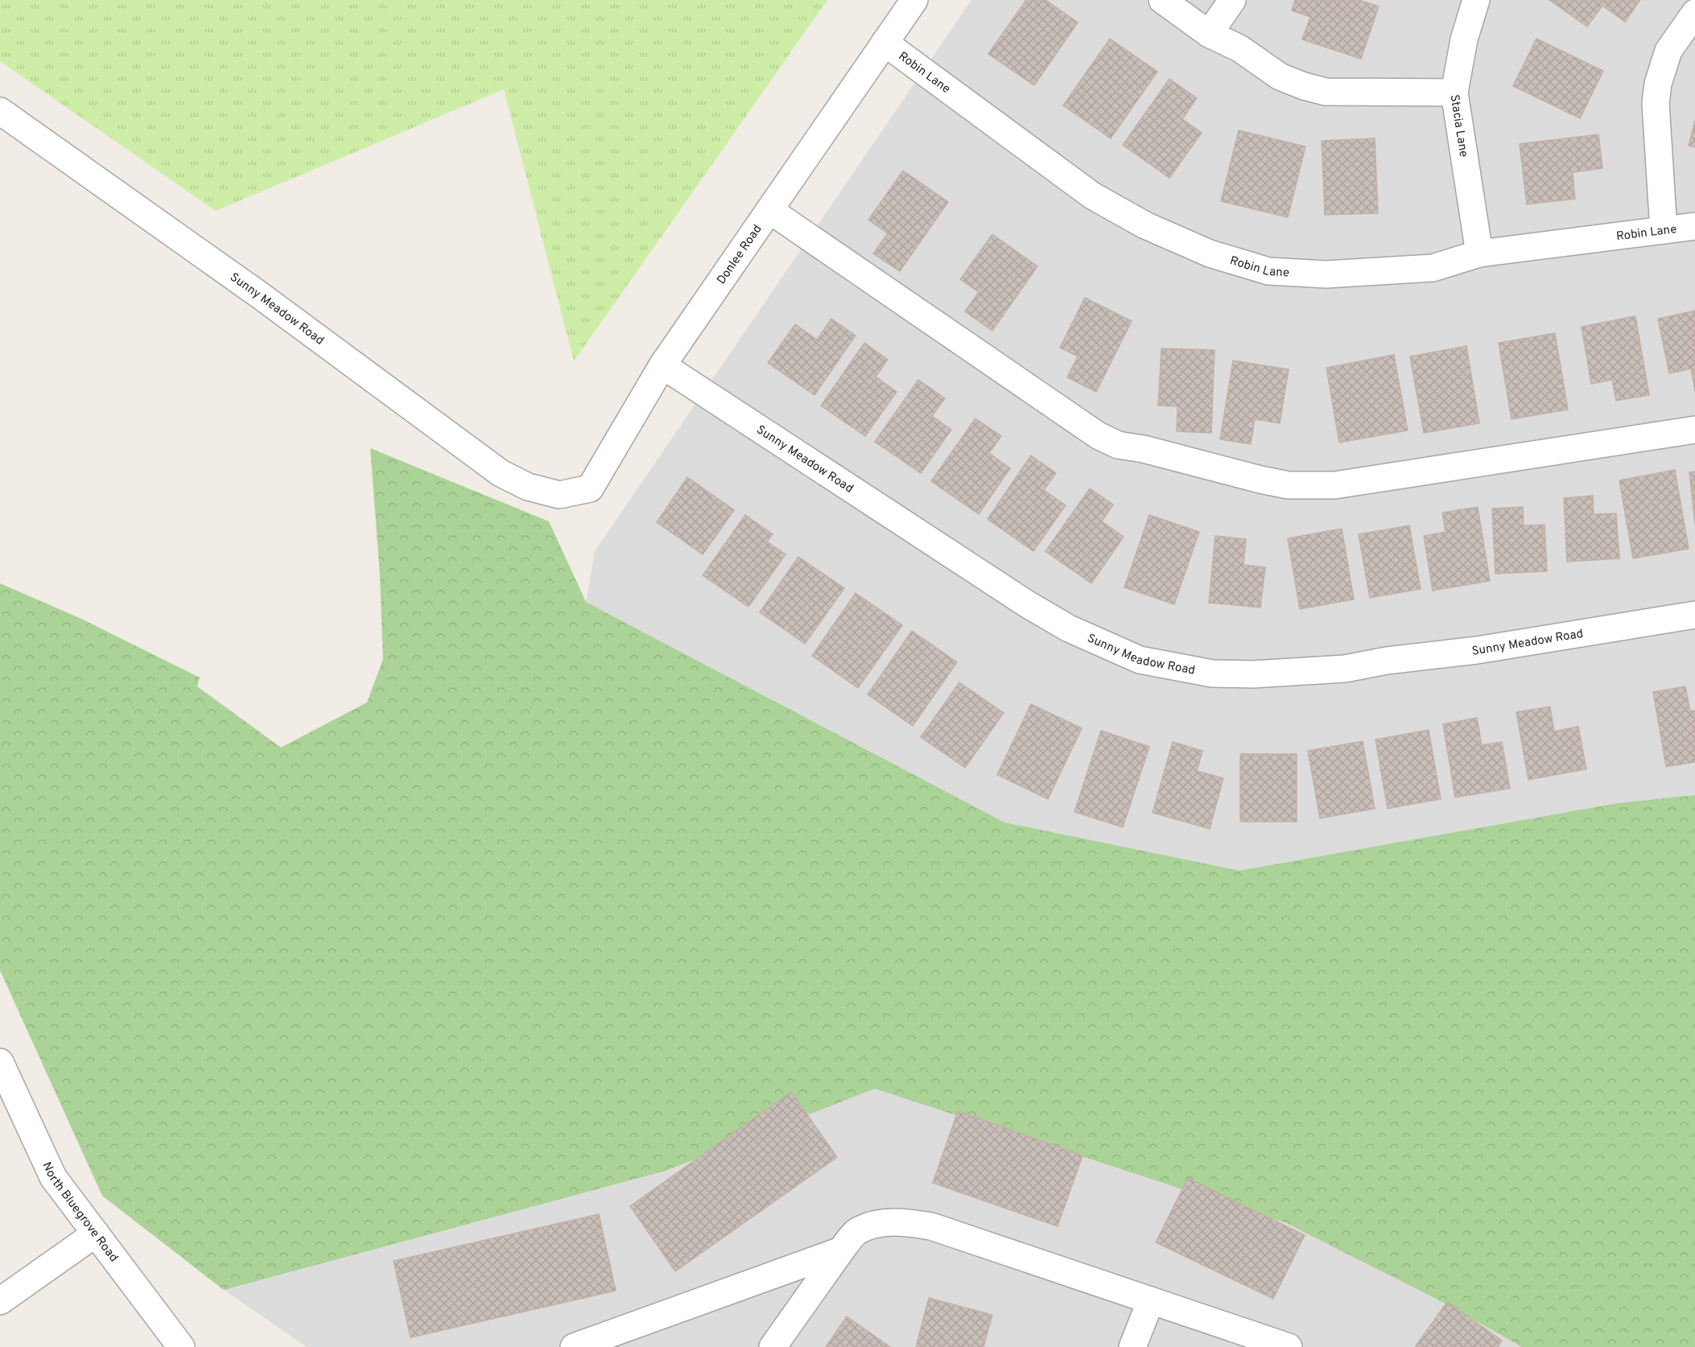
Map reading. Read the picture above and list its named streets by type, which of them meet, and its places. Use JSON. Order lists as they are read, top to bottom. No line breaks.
{"streets":{"street":["Robin Lane","Stacia Lane","Donlee Road","Sunny Meadow Road","North Bluegrove Road"]},"crossings":[["Robin Lane","Stacia Lane"],["Robin Lane","Donlee Road"],["Donlee Road","Sunny Meadow Road"]]}
